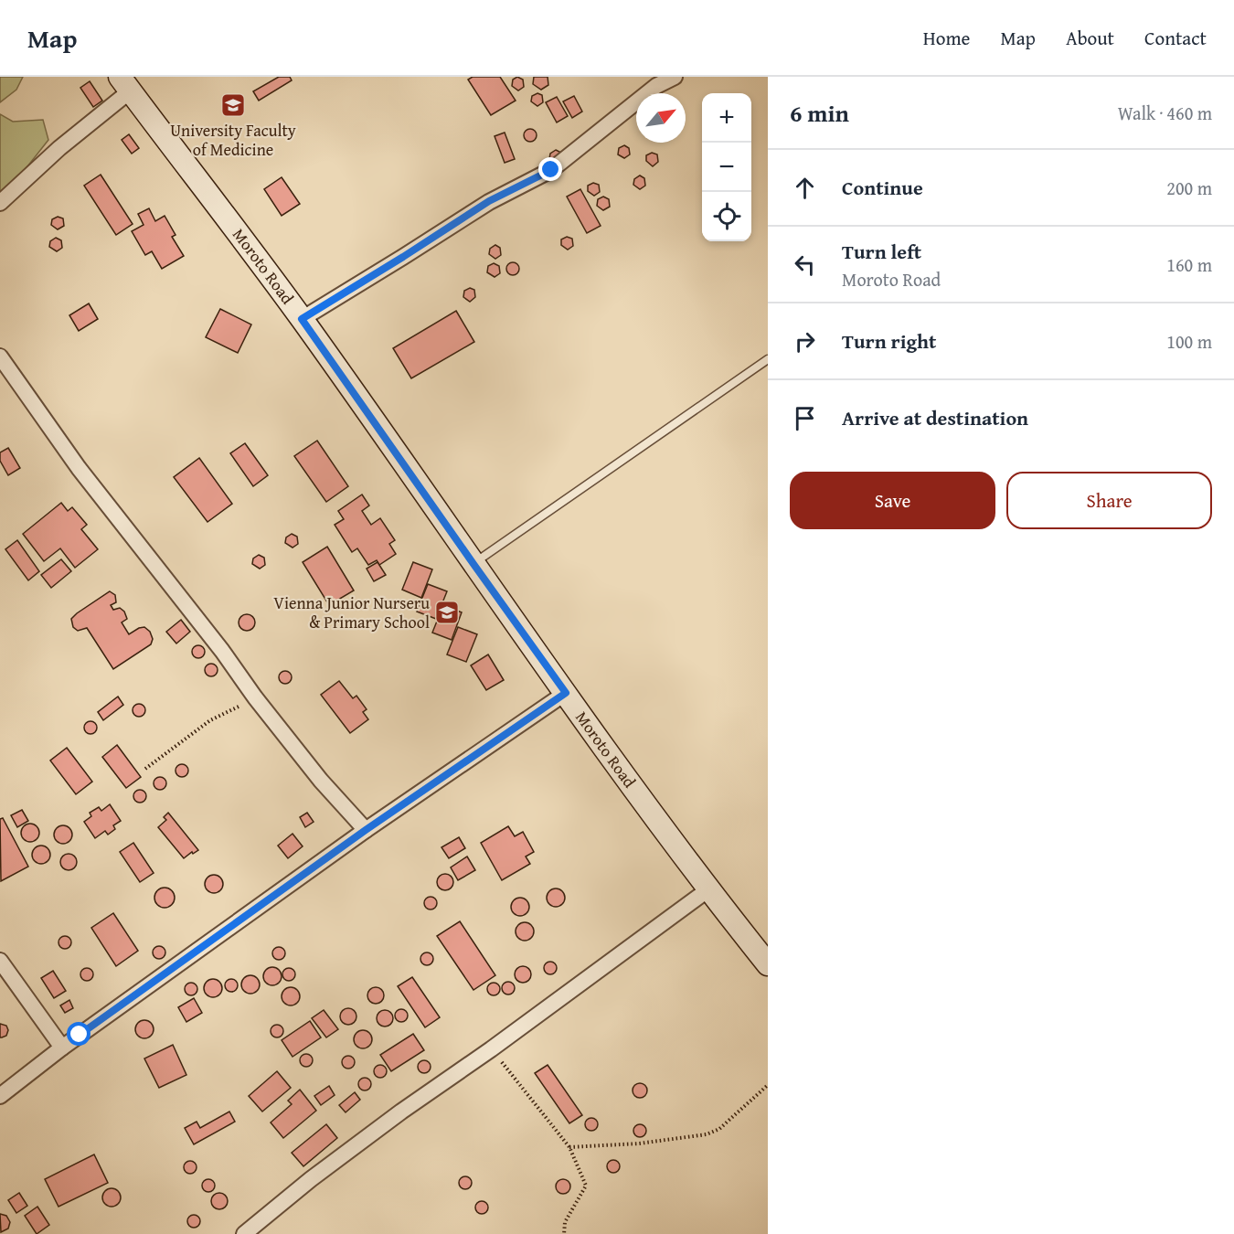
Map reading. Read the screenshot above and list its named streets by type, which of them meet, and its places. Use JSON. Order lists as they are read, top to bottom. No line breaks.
{"streets":{"main road":["Moroto Road"]},"places":{"school or university":["University Faculty of Medicine","Vienna Junior Nurseru & Primary School"]},"north":"top right","page":{"header":"Map","nav":["Home","Map","About","Contact"],"heading":["6 min","Walk · 460 m"],"map_buttons":["+","−"],"list":[["Continue","200 m"],["Turn left","Moroto Road","160 m"],["Turn right","100 m"],"Arrive at destination"],"buttons":["Save","Share"]}}
